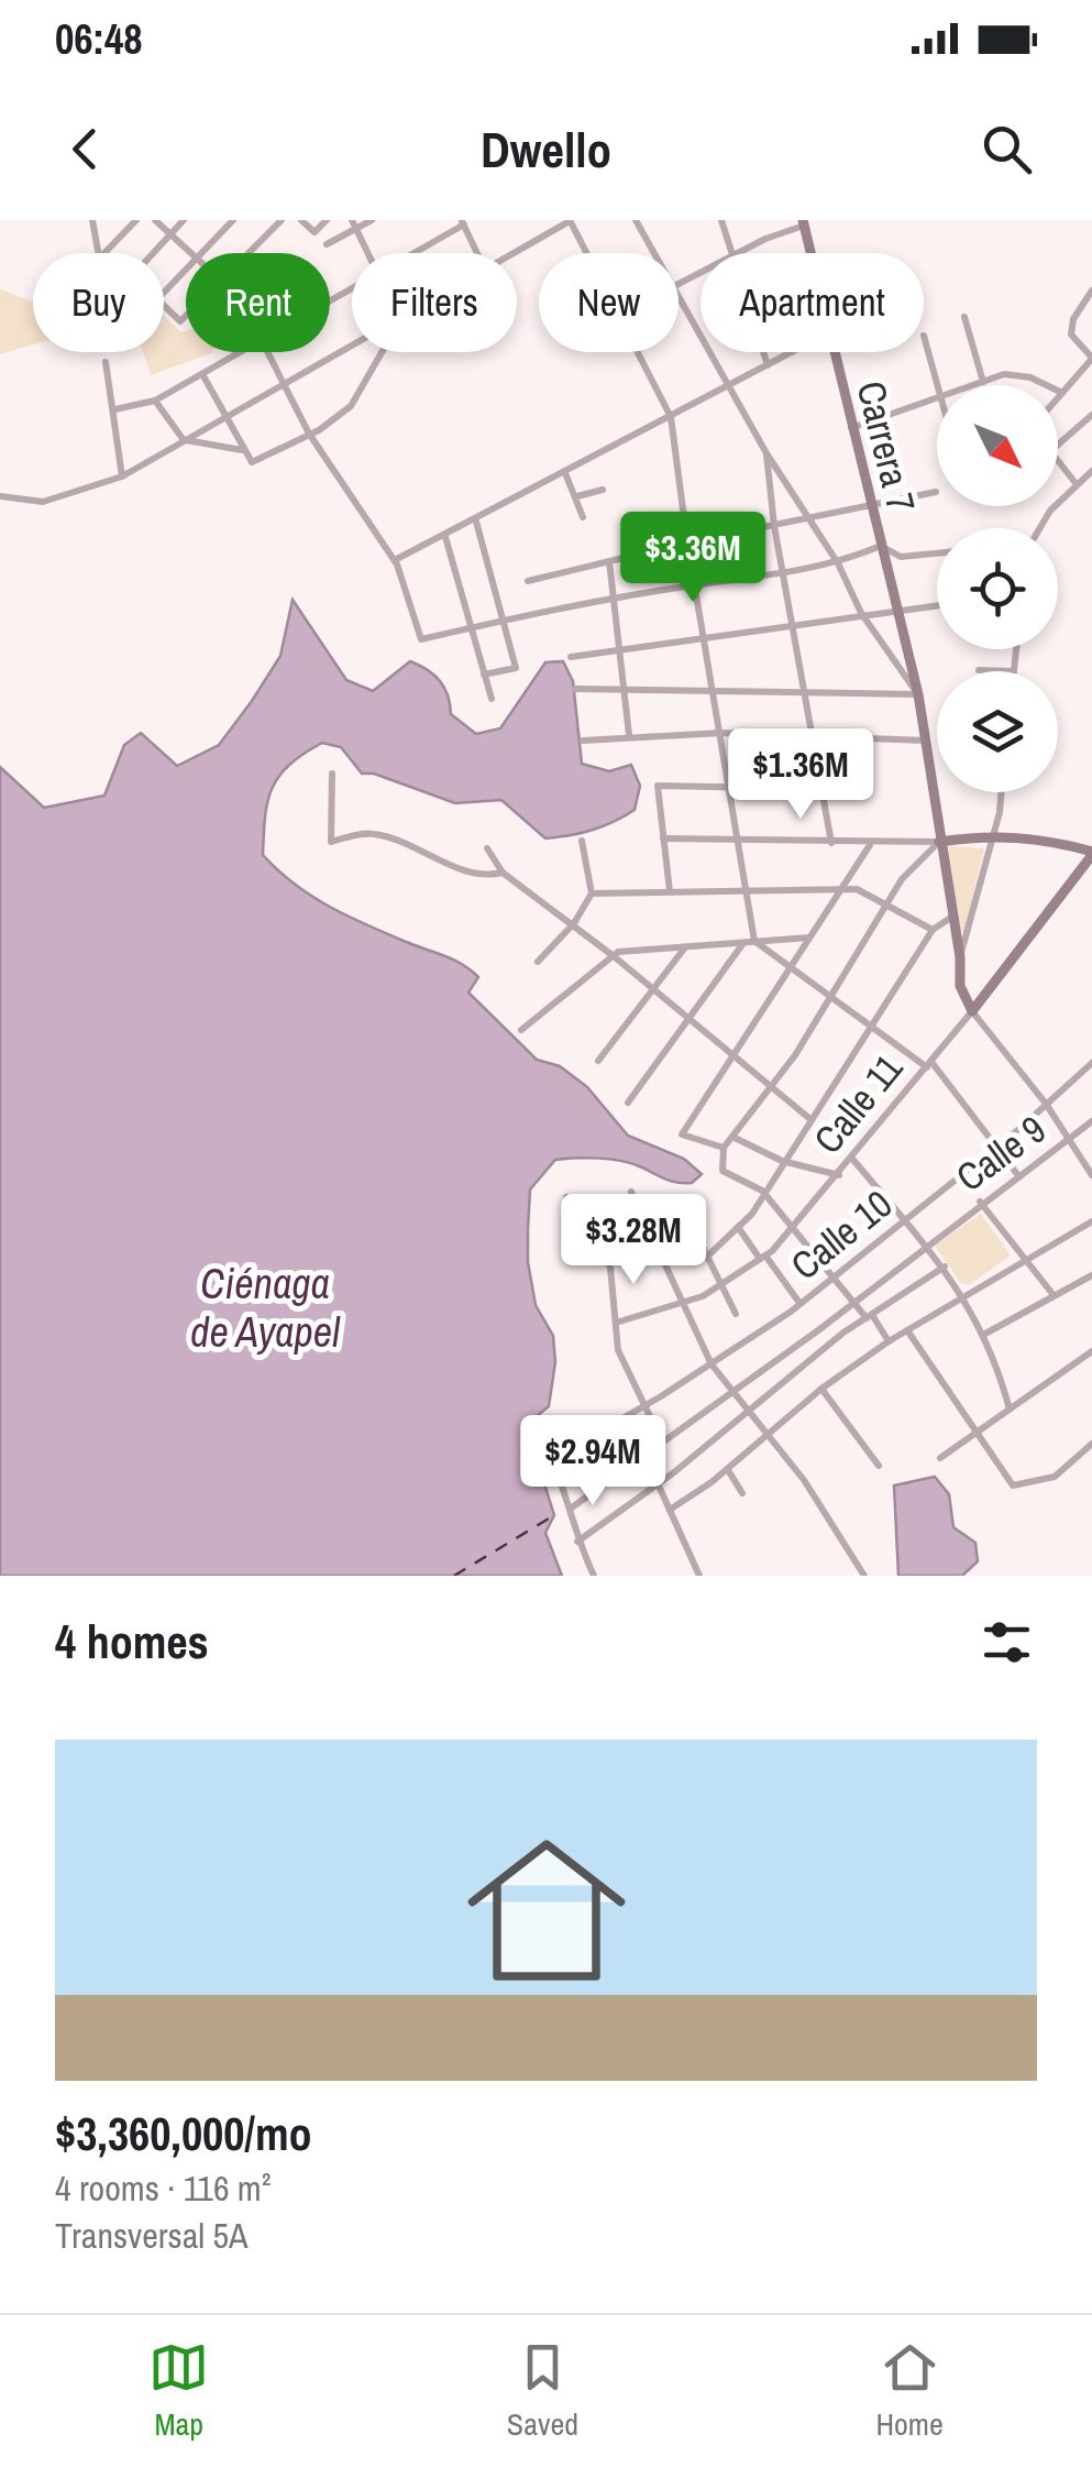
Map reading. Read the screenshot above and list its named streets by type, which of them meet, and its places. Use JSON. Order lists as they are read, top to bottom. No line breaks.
{"streets":{"main road":["Carrera 7","Calle 11"],"street":["Calle 9","Calle 10"]},"crossings":[["Carrera 7","Calle 11"],["Calle 9","Calle 10"]],"water":["Ciénaga de Ayapel"],"north":"bottom right","page":{"status":"06:48","header":"Dwello","chip":["Buy","Rent","Filters","New","Apartment"],"price":["$3.36M","$1.36M","$3.28M","$2.94M"],"heading":"4 homes","list":[{"name":"$3,360,000/mo","note":"4 rooms · 116 m² · Transversal 5A"}],"tabs":["Map","Saved","Home"]}}
